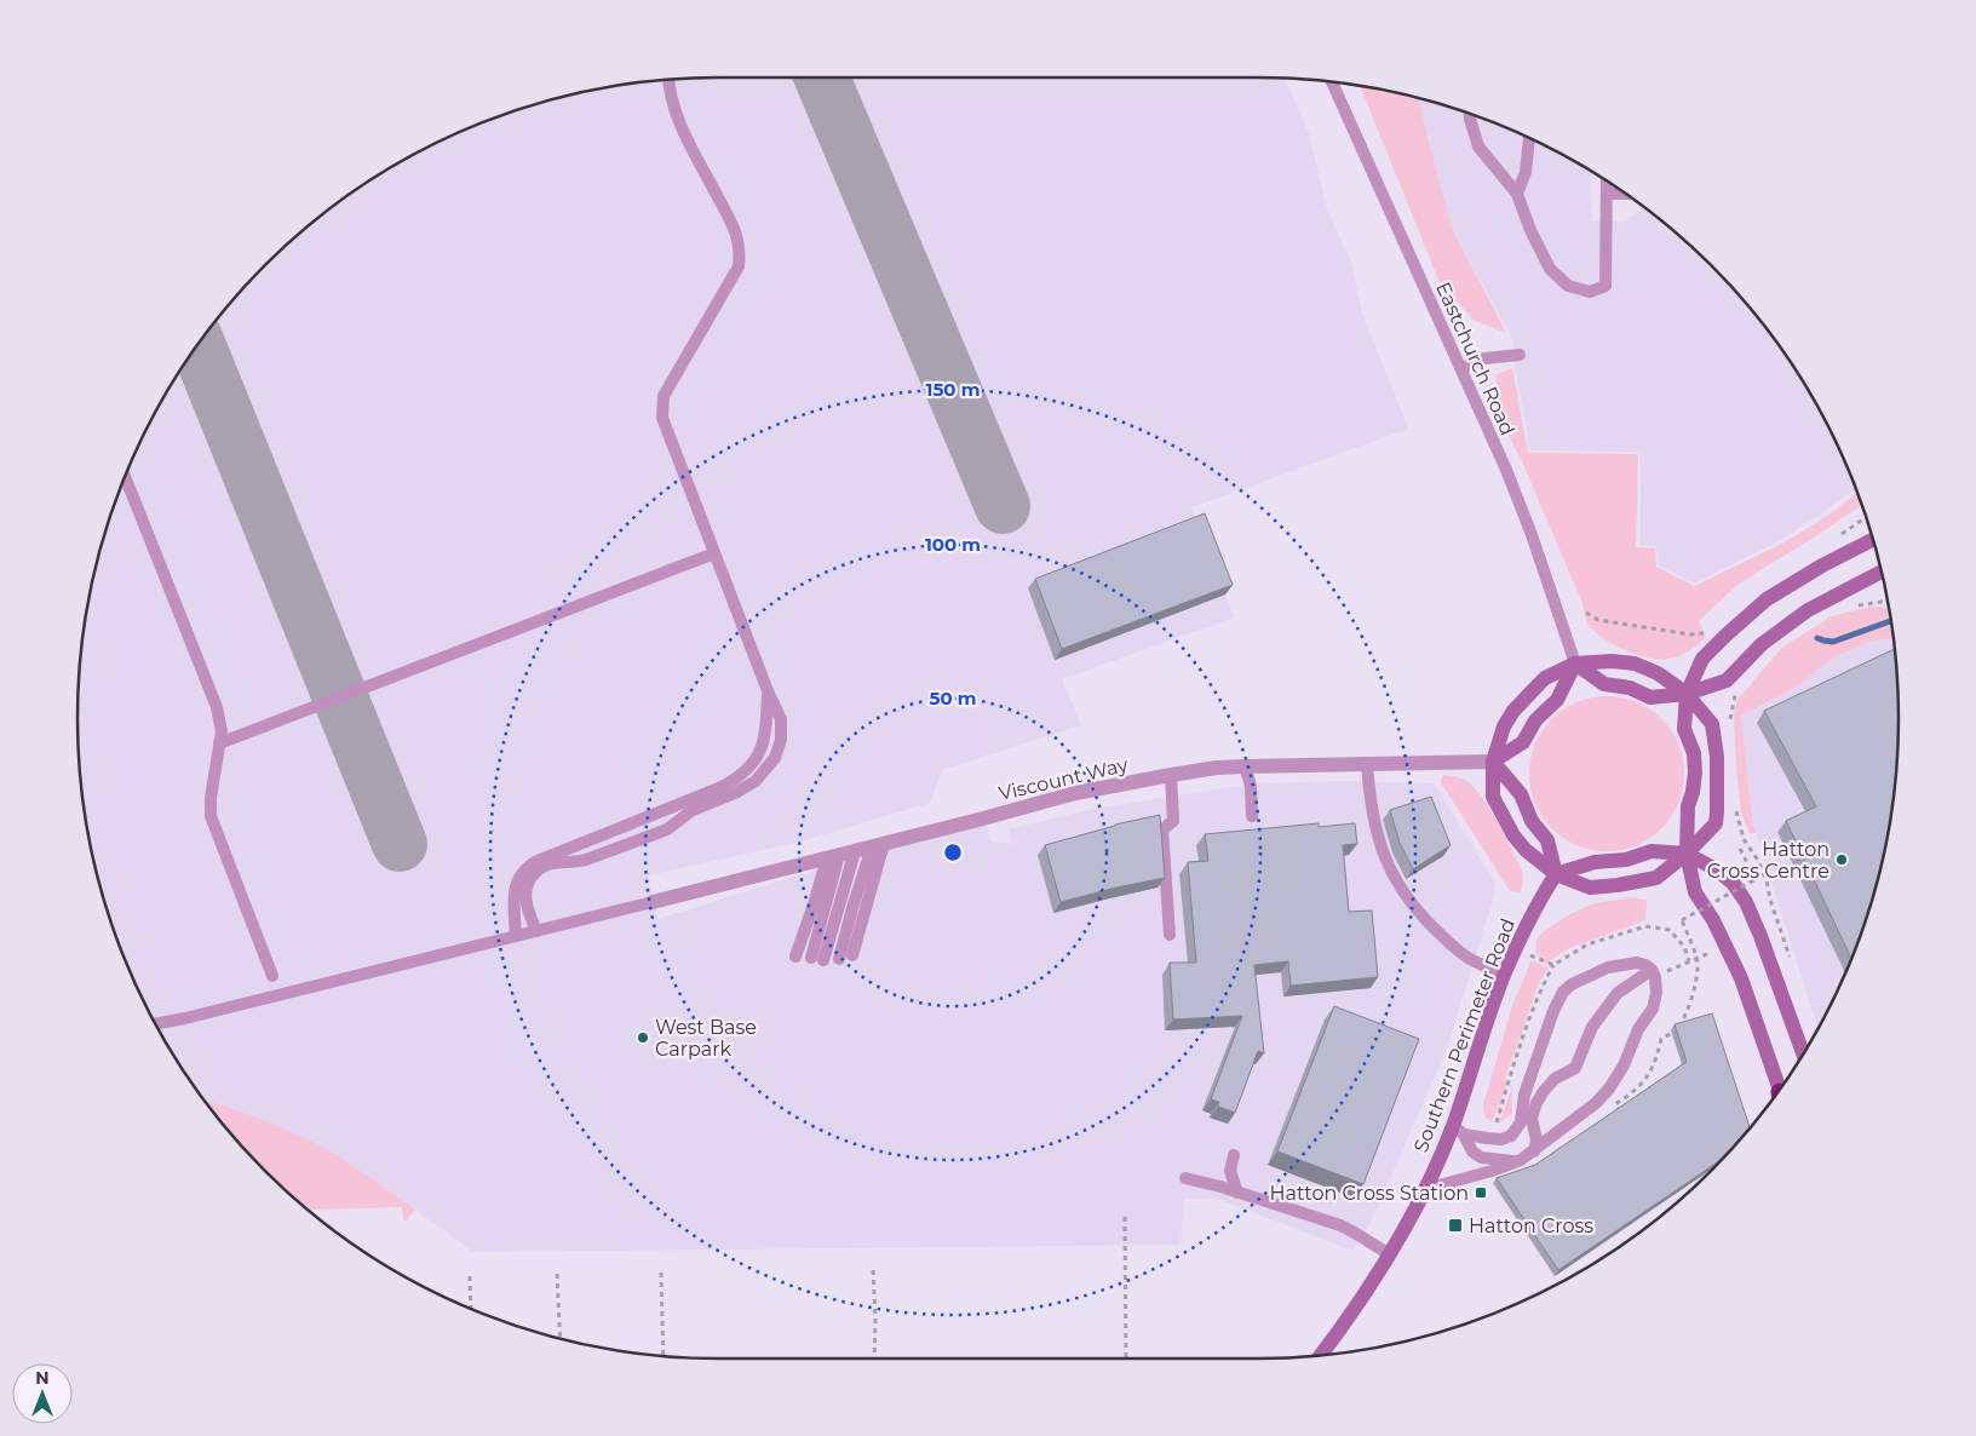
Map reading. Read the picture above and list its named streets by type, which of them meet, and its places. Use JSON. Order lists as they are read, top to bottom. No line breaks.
{"streets":{"street":["Viscount Way","Southern Perimeter Road"],"lane":["Eastchurch Road"]},"places":{"other":["Hatton Cross Centre","West Base Carpark"],"transit":["Hatton Cross Station","Hatton Cross"]},"north":"top","rings":["150 m","100 m","50 m"]}
